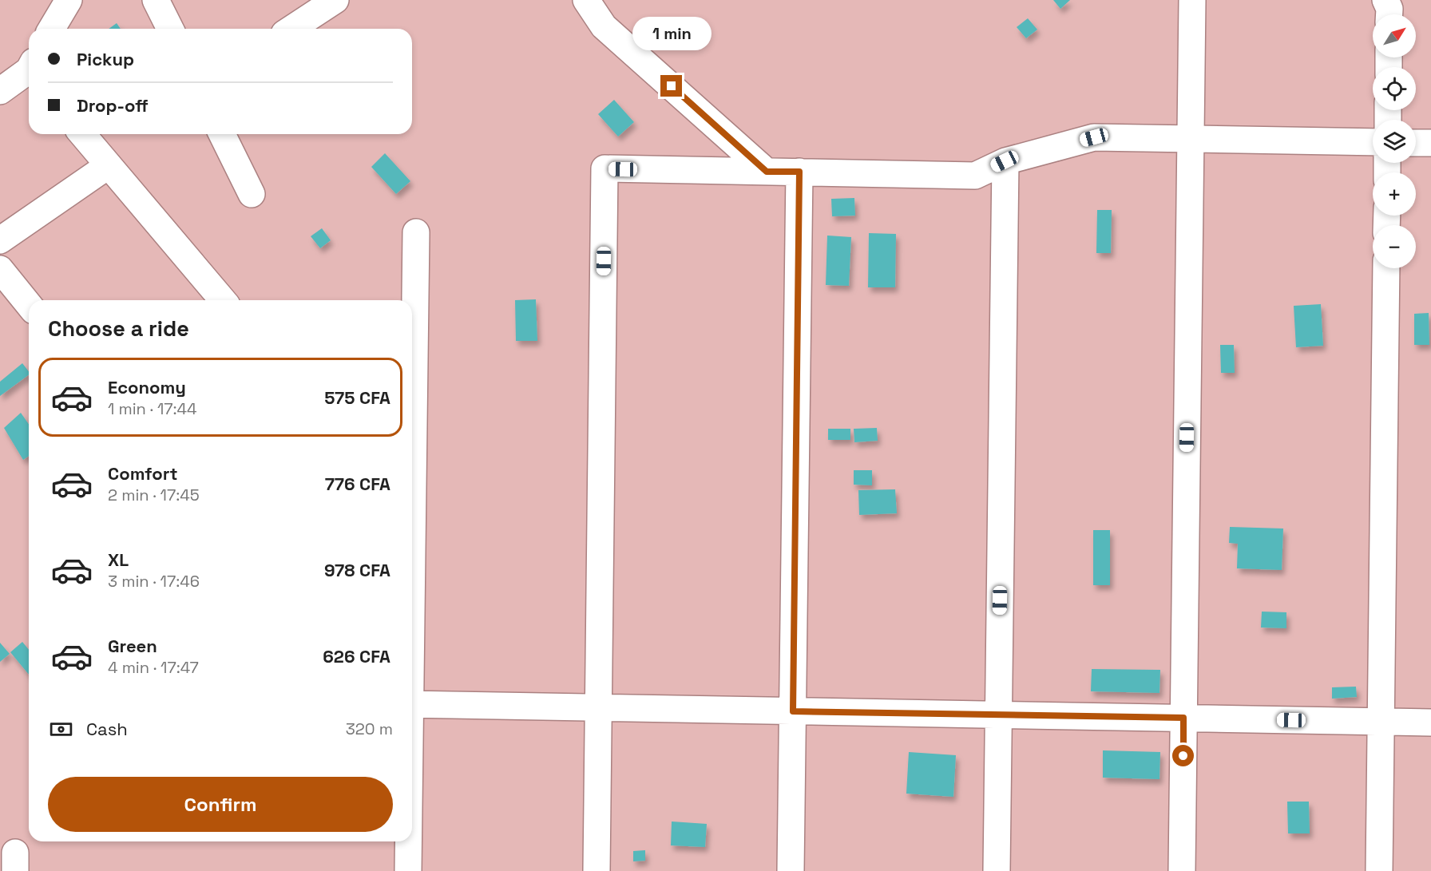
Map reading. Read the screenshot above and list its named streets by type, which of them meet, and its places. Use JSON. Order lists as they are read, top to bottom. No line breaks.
{"north":"top right","page":{"map_buttons":["+","−"],"bubble":"1 min","banner":["Pickup","Drop-off"],"heading":"Choose a ride","list":[{"name":"Economy","note":"1 min · 17:44","value":"575 CFA"},{"name":"Comfort","note":"2 min · 17:45","value":"776 CFA"},{"name":"XL","note":"3 min · 17:46","value":"978 CFA"},{"name":"Green","note":"4 min · 17:47","value":"626 CFA"}],"pay":["Cash","320 m"],"buttons":"Confirm"}}
